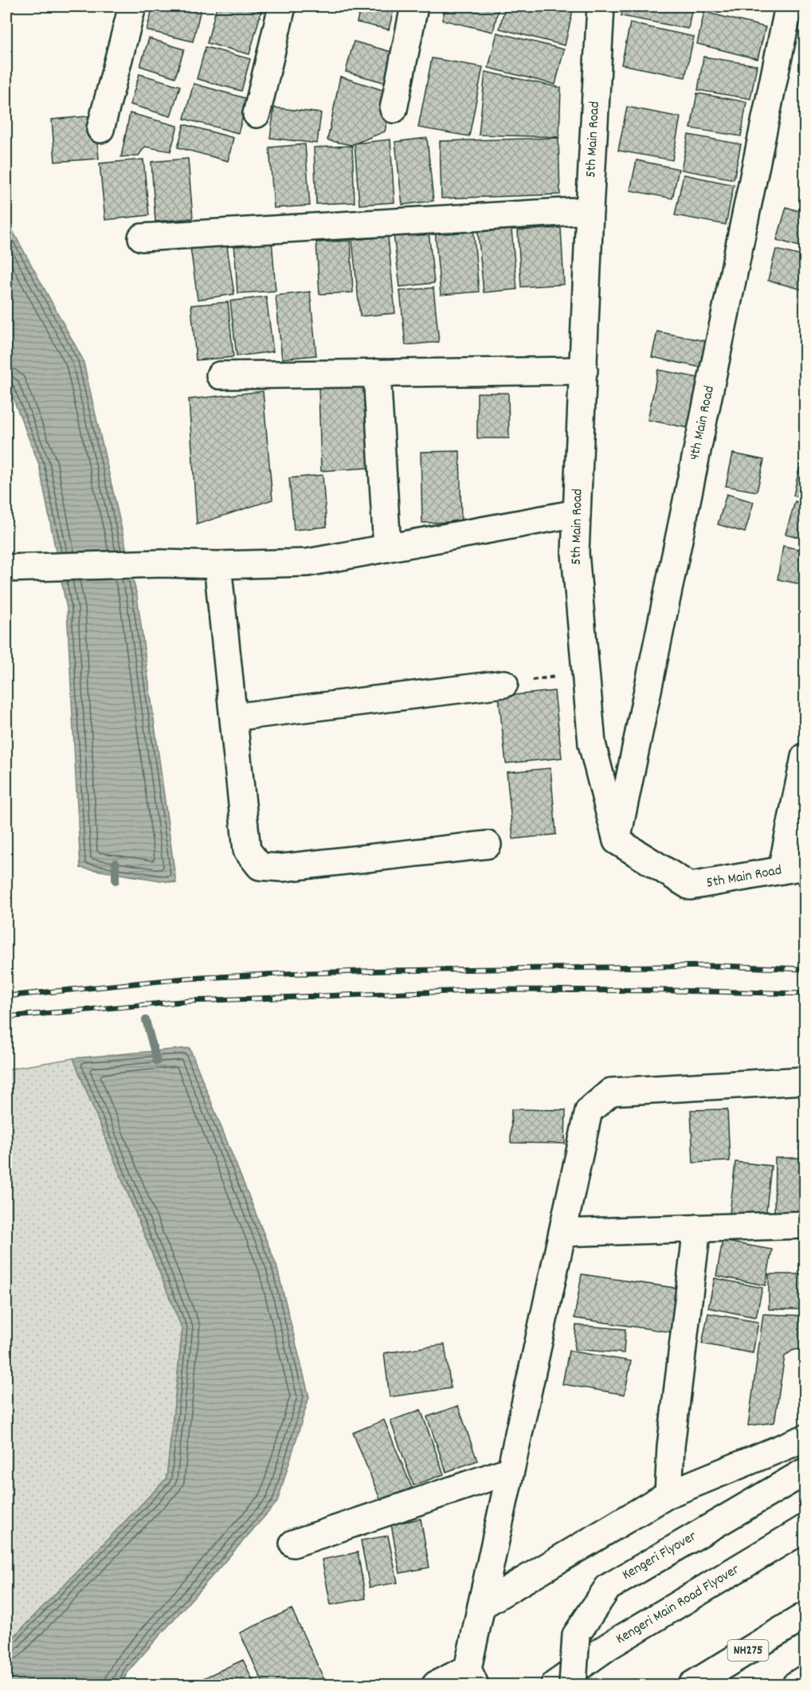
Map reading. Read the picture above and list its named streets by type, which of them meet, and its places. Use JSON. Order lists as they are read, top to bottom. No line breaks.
{"streets":{"main road":["5th Main Road","4th Main Road","Kengeri Flyover","Kengeri Main Road Flyover","NH275"]},"crossings":[["5th Main Road","4th Main Road"]]}
